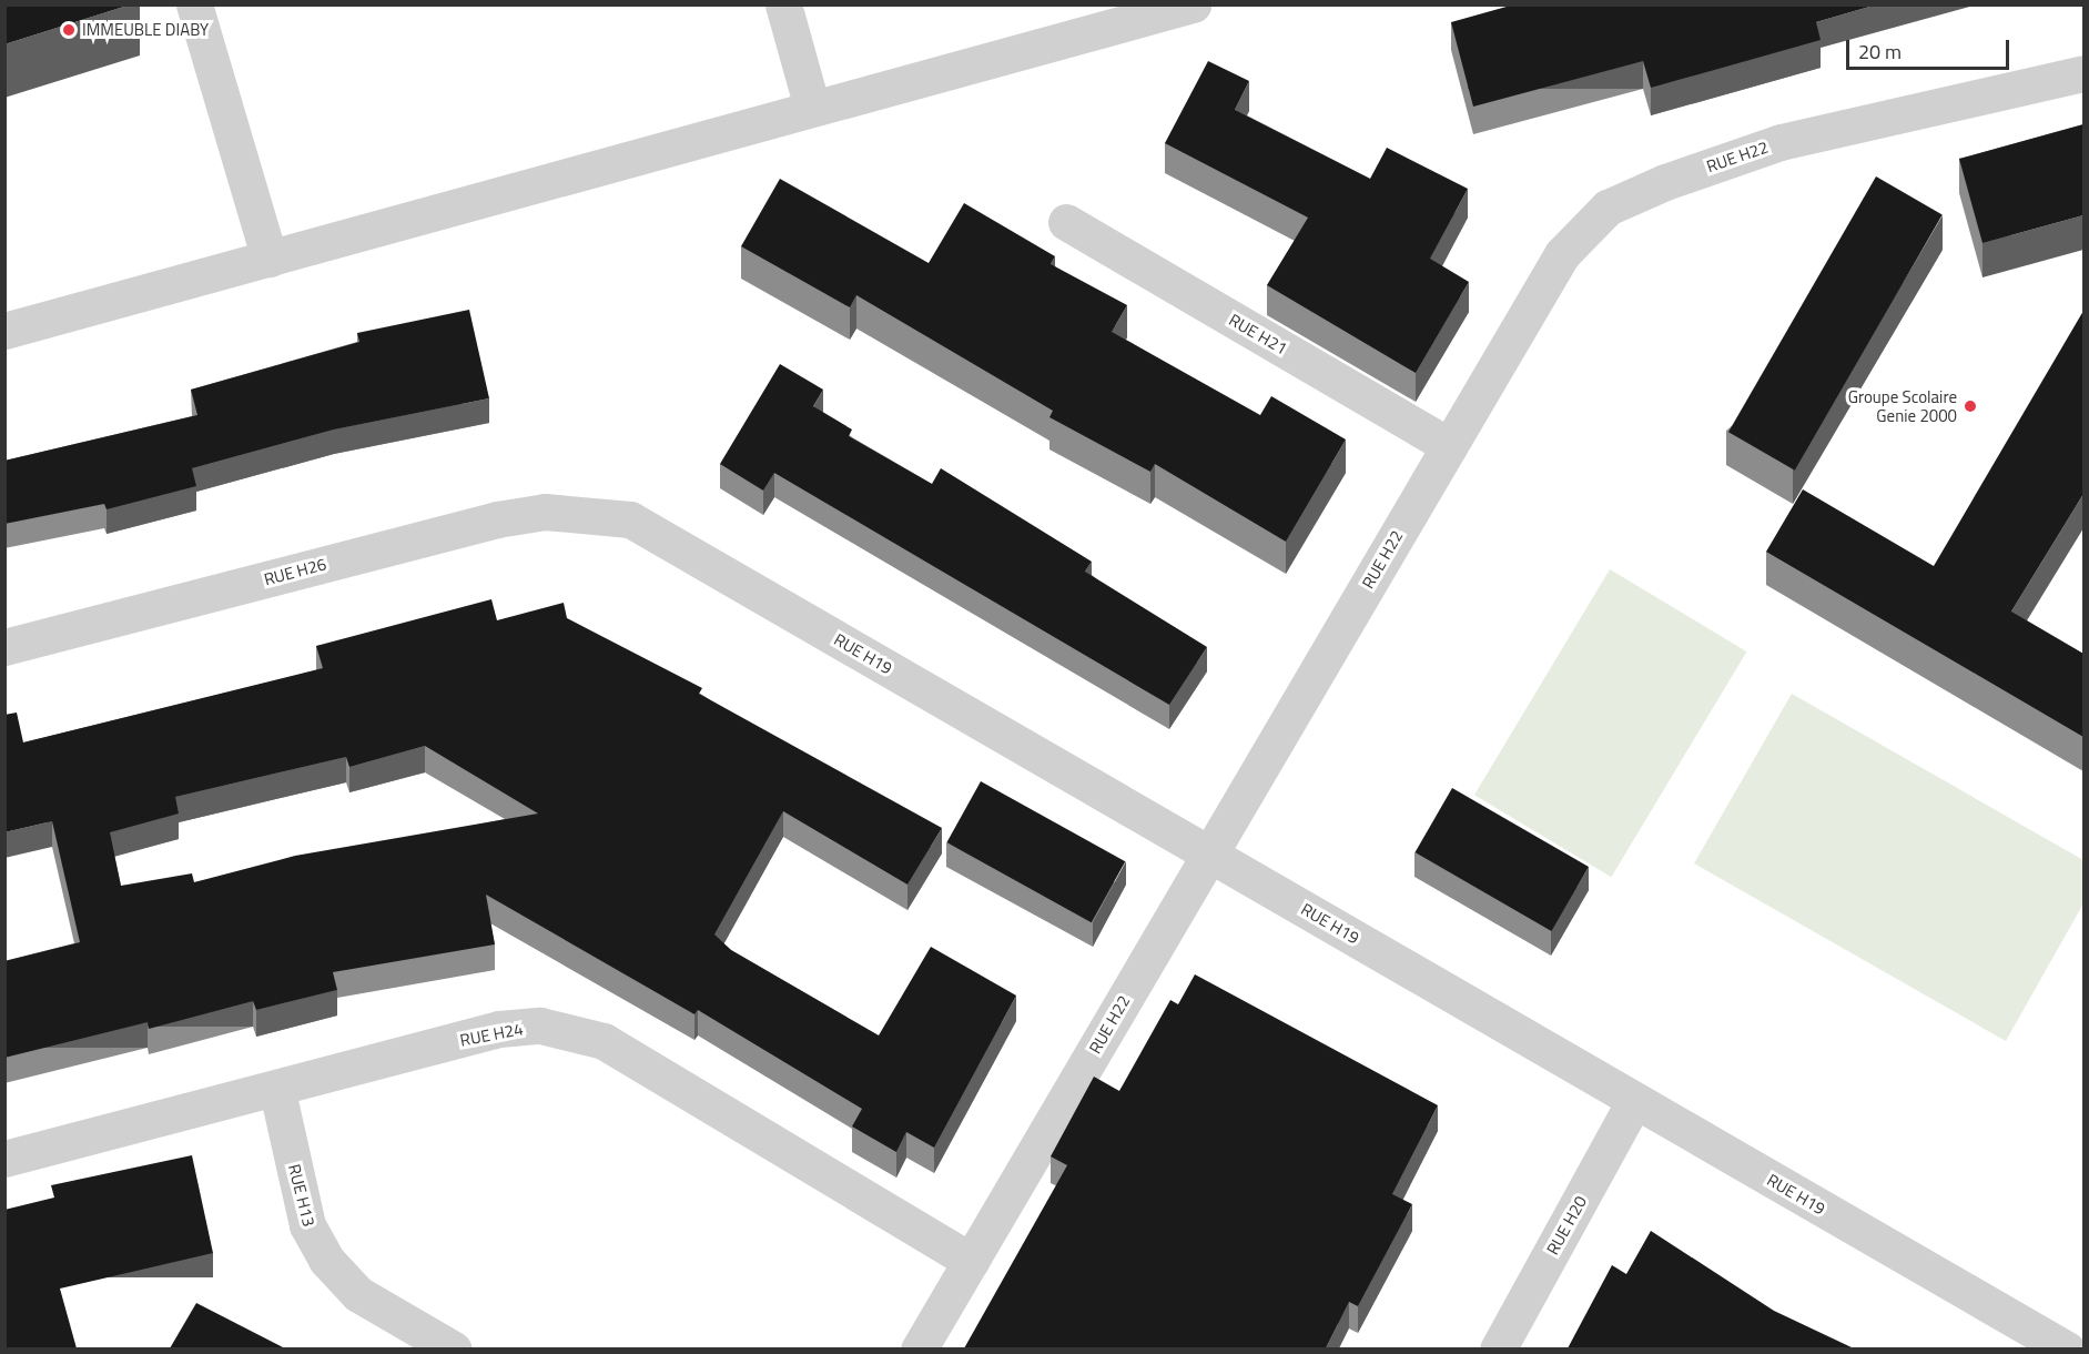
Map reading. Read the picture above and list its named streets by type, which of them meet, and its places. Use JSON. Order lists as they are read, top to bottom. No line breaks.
{"streets":{"street":["RUE H22","RUE H21","RUE H26","RUE H19","RUE H24","RUE H13","RUE H20"]},"crossings":[["RUE H22","RUE H21"],["RUE H22","RUE H19"],["RUE H22","RUE H24"],["RUE H26","RUE H19"],["RUE H19","RUE H20"],["RUE H24","RUE H13"]],"places":["IMMEUBLE DIABY","Groupe Scolaire Genie 2000"],"scale_bar":"20 m"}
